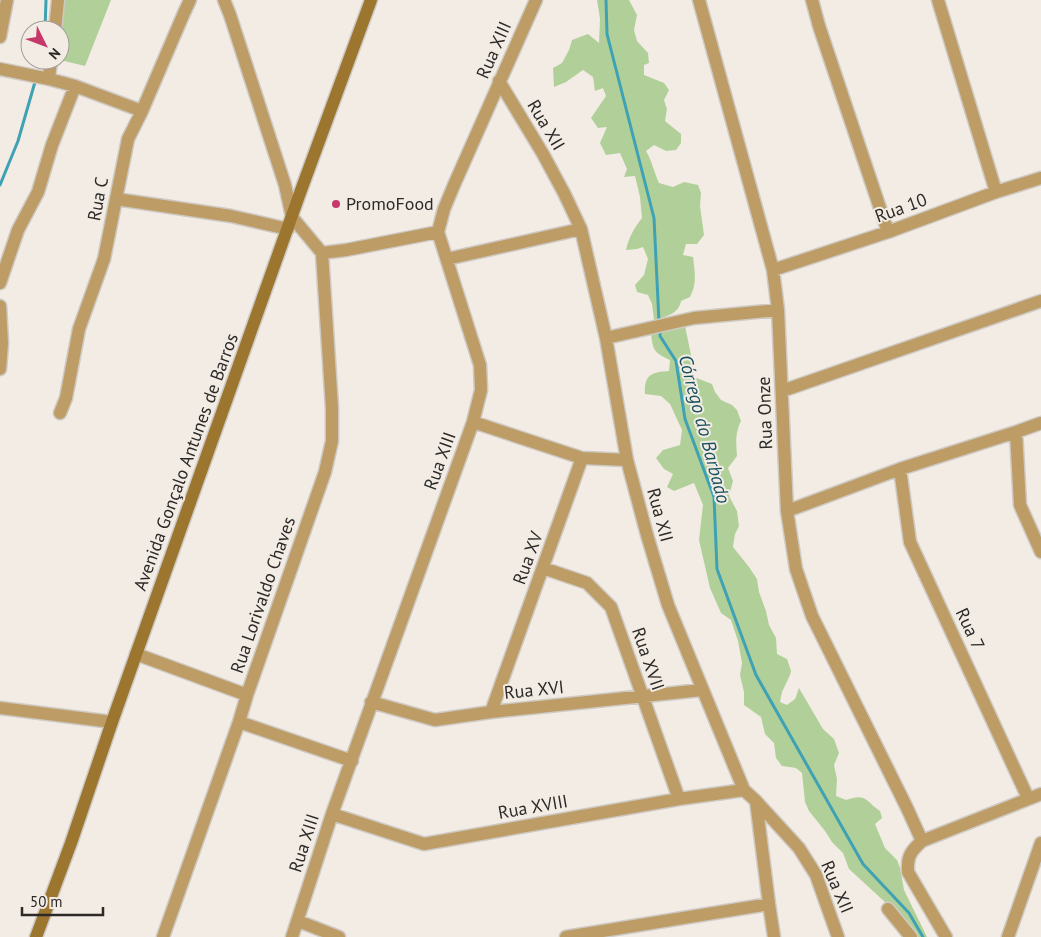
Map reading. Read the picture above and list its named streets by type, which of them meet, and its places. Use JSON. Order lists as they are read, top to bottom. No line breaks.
{"streets":{"main road":["Avenida Gonçalo Antunes de Barros"],"street":["Rua XIII","Rua XII","Rua C","Rua 10","Rua Onze","Rua XV","Rua Lorivaldo Chaves","Rua 7","Rua XVII","Rua XVI","Rua XVIII"]},"crossings":[["Rua XIII","Rua XII"],["Rua XIII","Rua XVI"],["Rua XIII","Rua XVIII"],["Rua XII","Rua XVI"],["Rua XII","Rua XVIII"],["Rua 10","Rua Onze"],["Rua XV","Rua XVII"],["Rua XV","Rua XVI"],["Rua XVII","Rua XVI"],["Rua XVII","Rua XVIII"]],"water":["Córrego do Barbado"],"places":["PromoFood"],"scale_bar":"50 m","north":"bottom right"}
